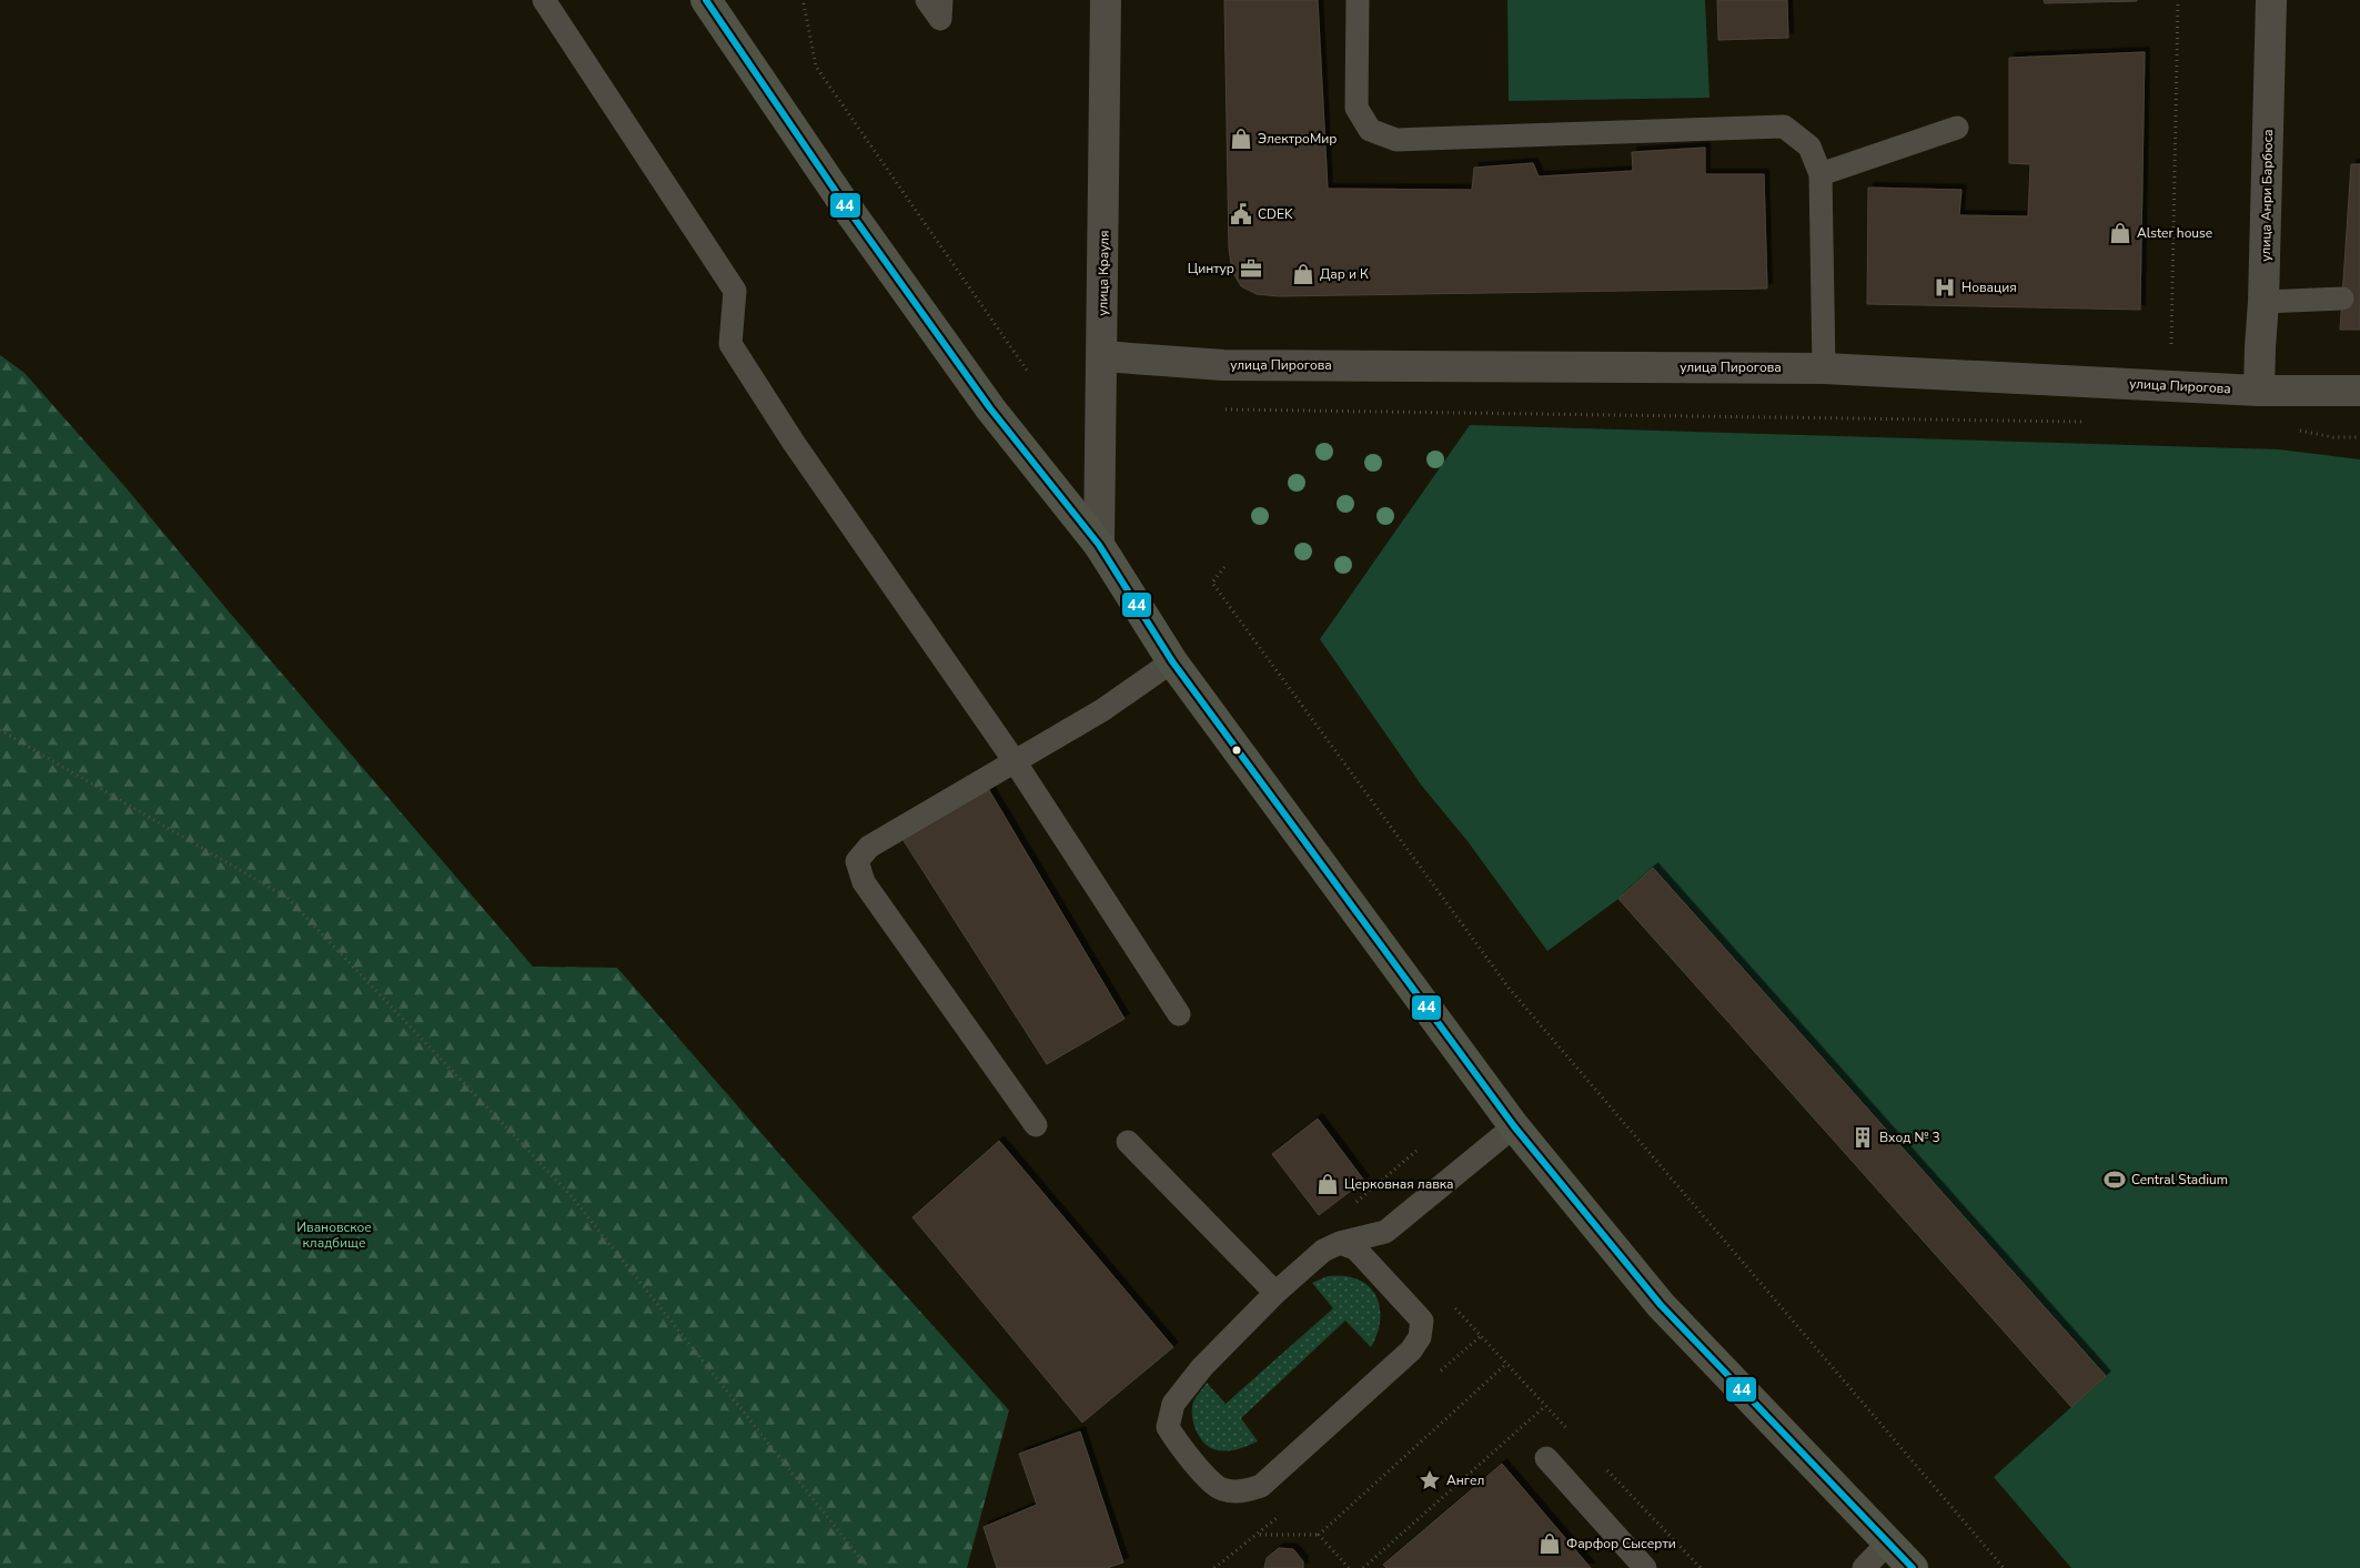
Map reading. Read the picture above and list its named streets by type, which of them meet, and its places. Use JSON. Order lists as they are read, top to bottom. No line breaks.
{"streets":{"street":["улица Анри Барбюса","улица Крауля","улица Пирогова"]},"crossings":[["улица Анри Барбюса","улица Пирогова"],["улица Крауля","улица Пирогова"]],"parks":["Ивановское кладбище"],"places":{"shop":["ЭлектроМир","Alster house","Дар и К","Церковная лавка","Фарфор Сысерти"],"public building":["CDEK"],"office":["Цинтур"],"hospital":["Новация"],"building":["Вход № 3"],"sports":["Central Stadium"],"place":["Ангел"]},"lines":["transit line 44"]}
